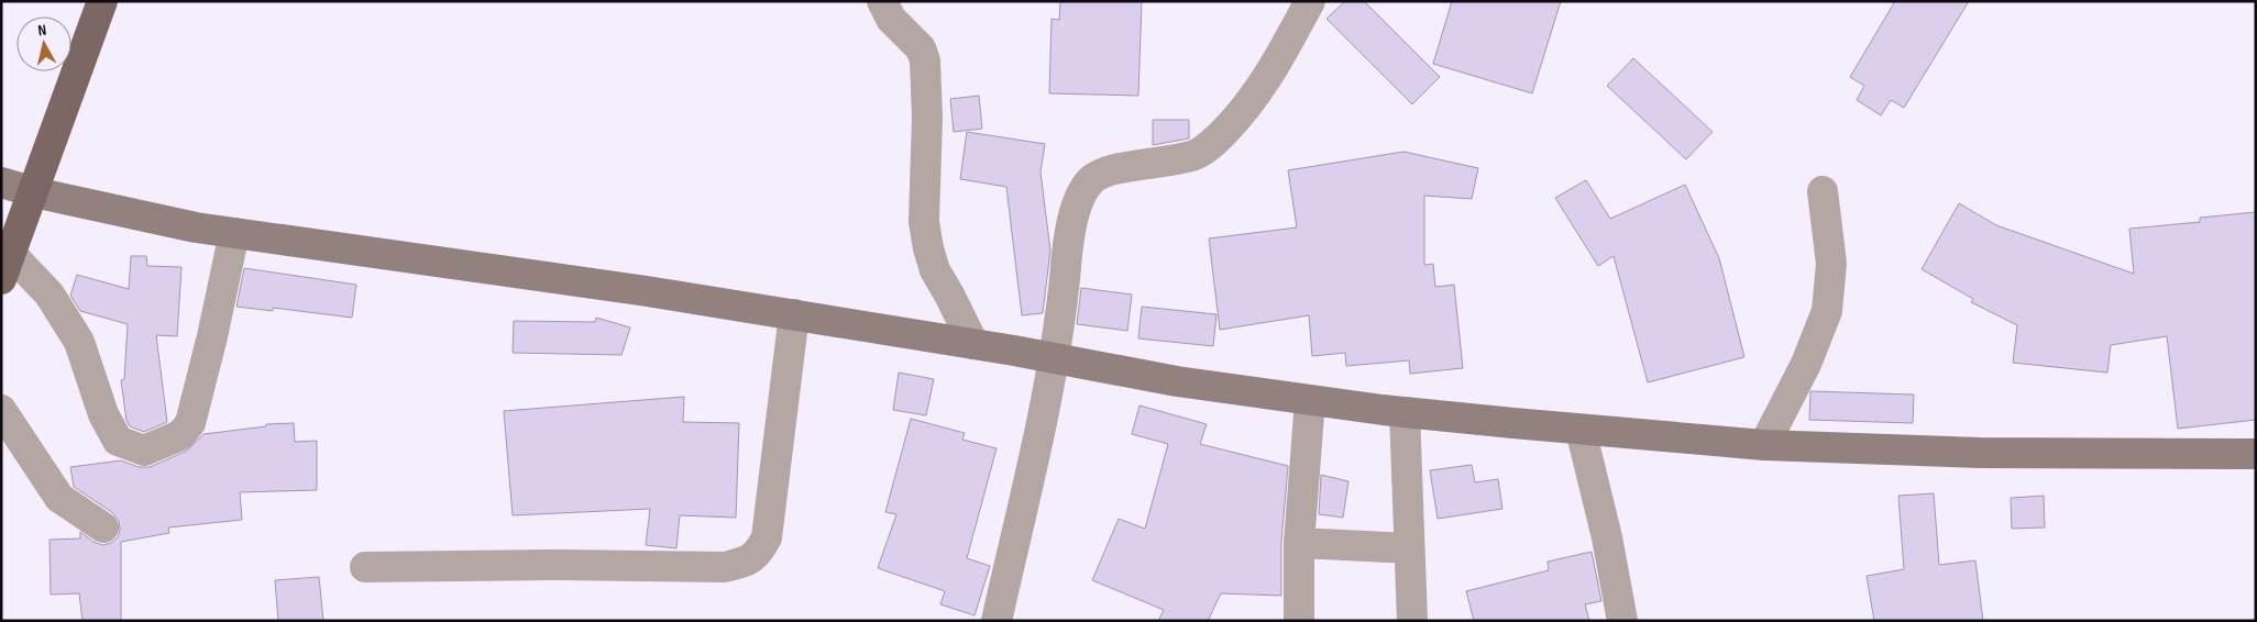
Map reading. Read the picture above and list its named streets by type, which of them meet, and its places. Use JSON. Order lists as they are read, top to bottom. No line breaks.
{"north":"top"}
